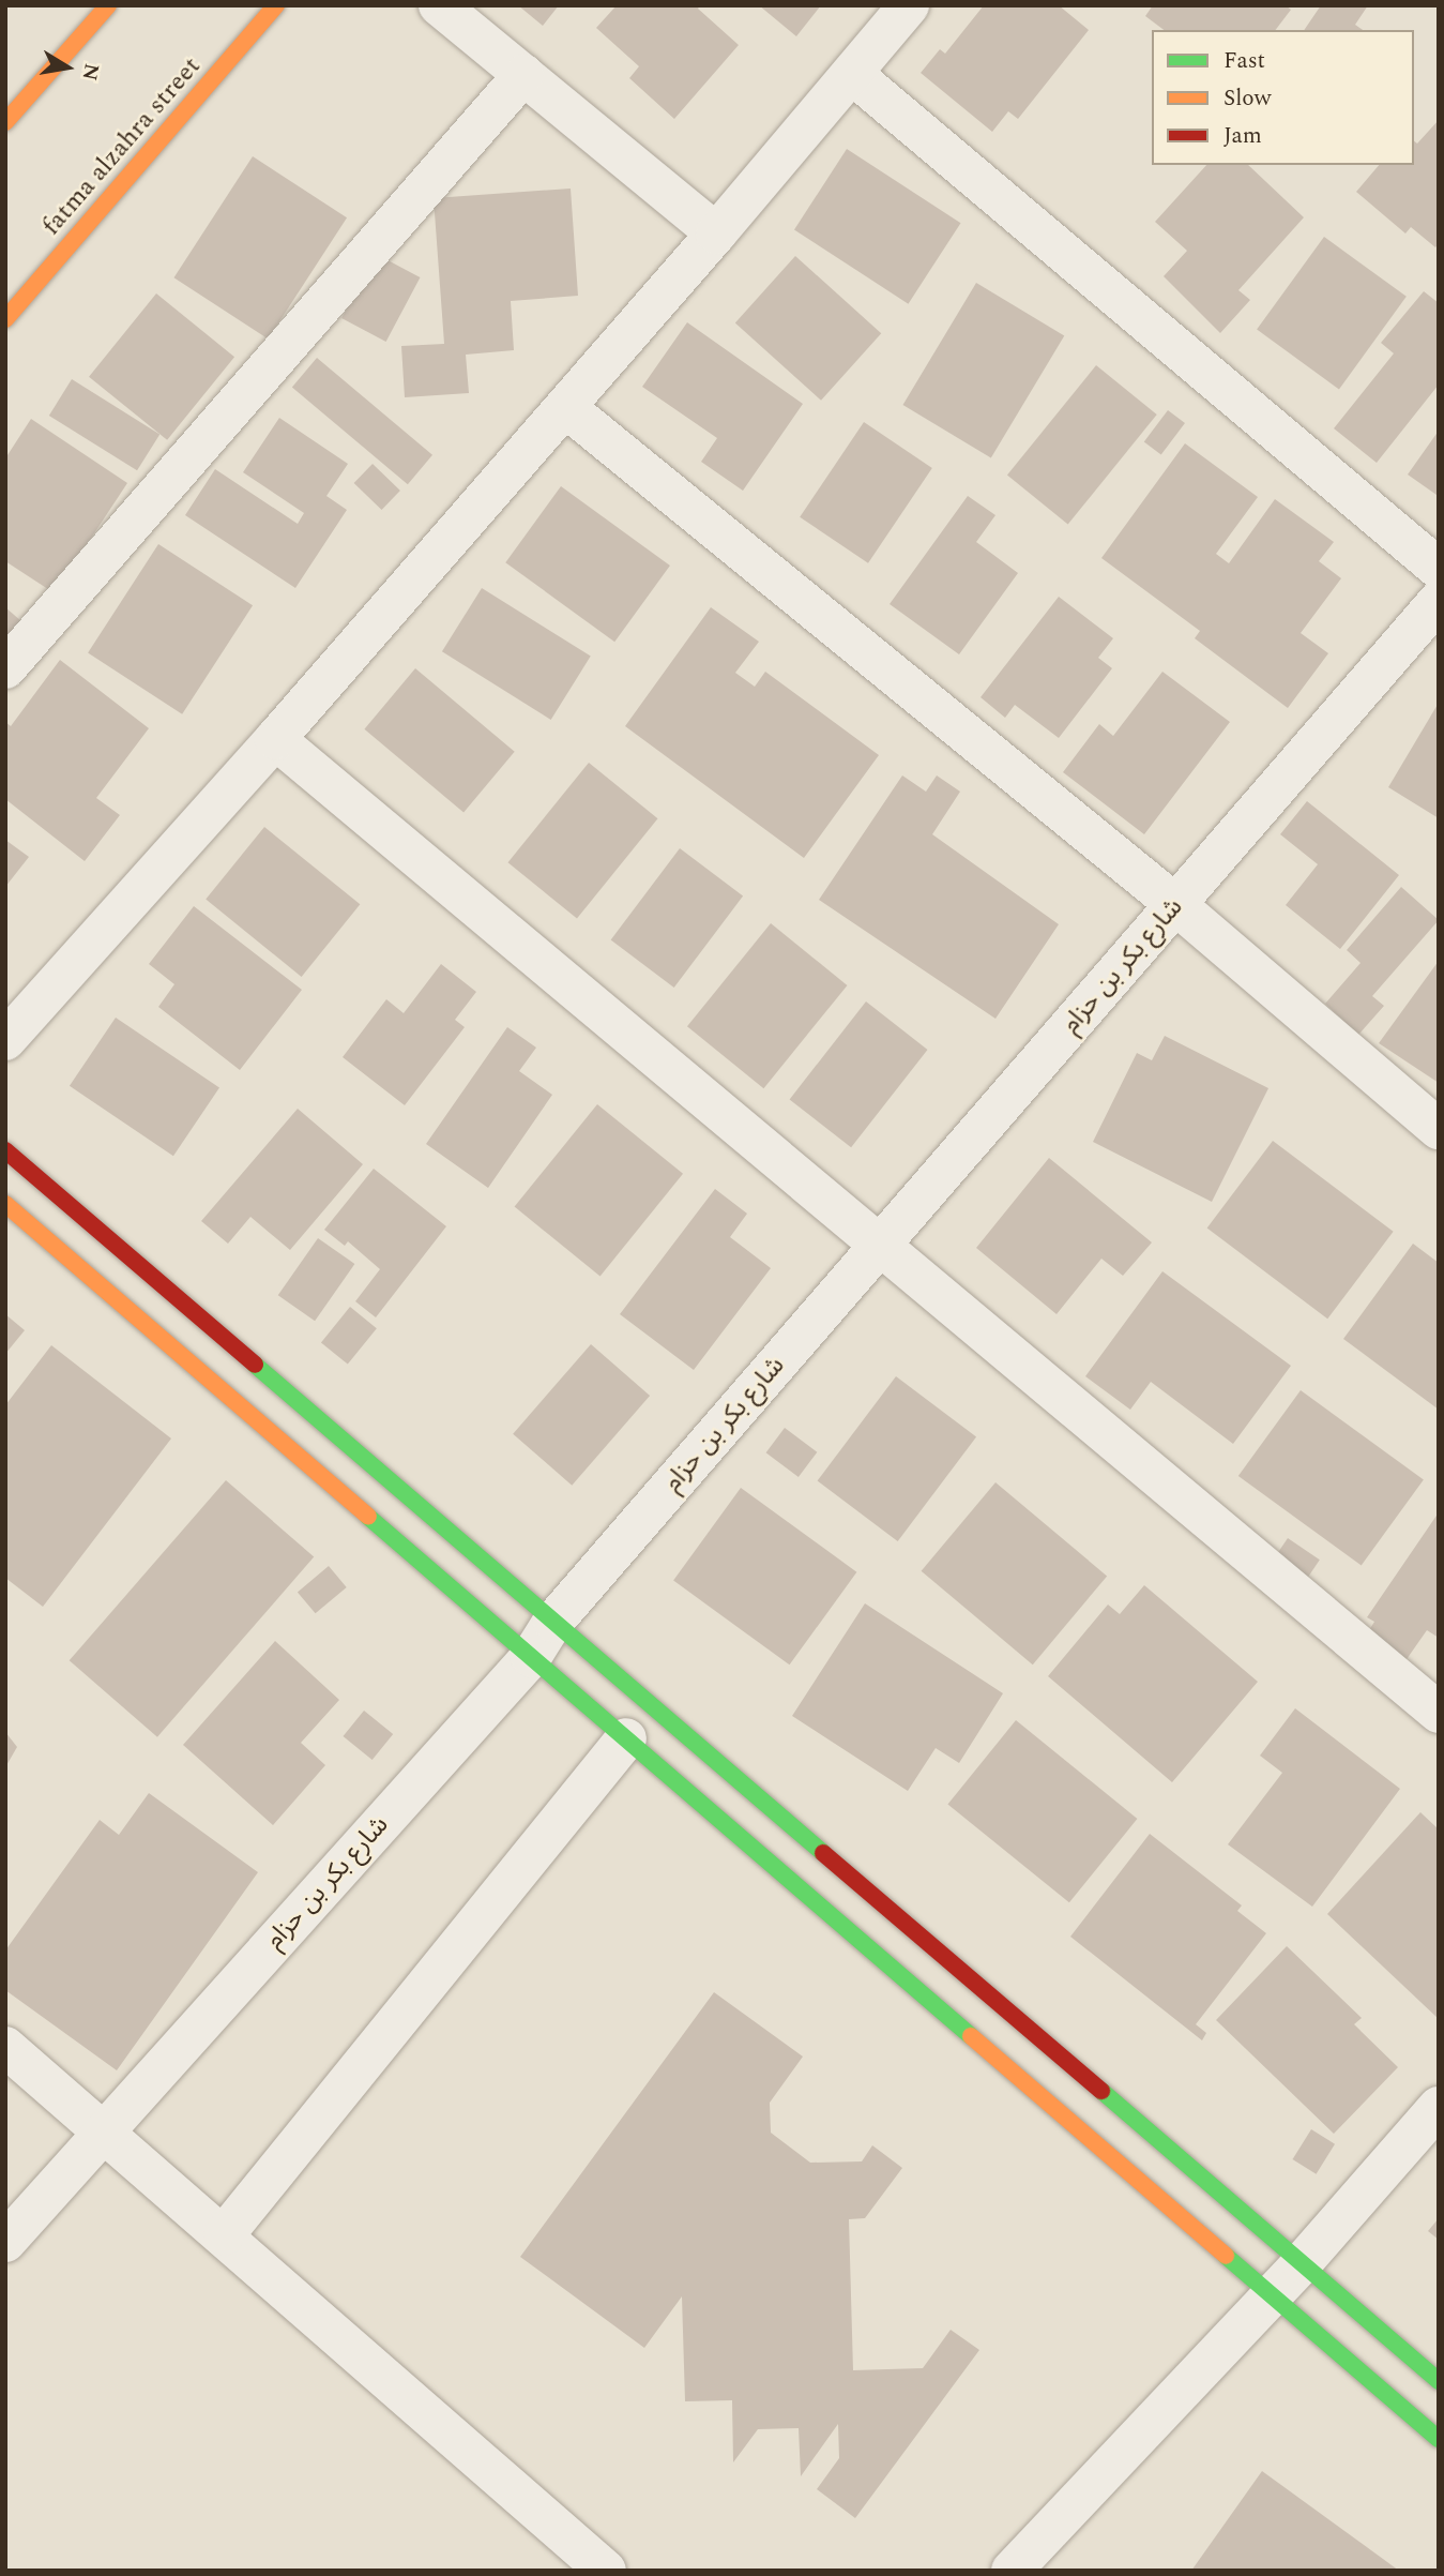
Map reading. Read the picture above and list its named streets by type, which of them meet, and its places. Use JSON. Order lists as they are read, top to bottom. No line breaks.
{"streets":{"street":["fatma alzahra street","شارع بكر بن حزام"]},"legend":["Fast","Slow","Jam"],"north":"right"}
